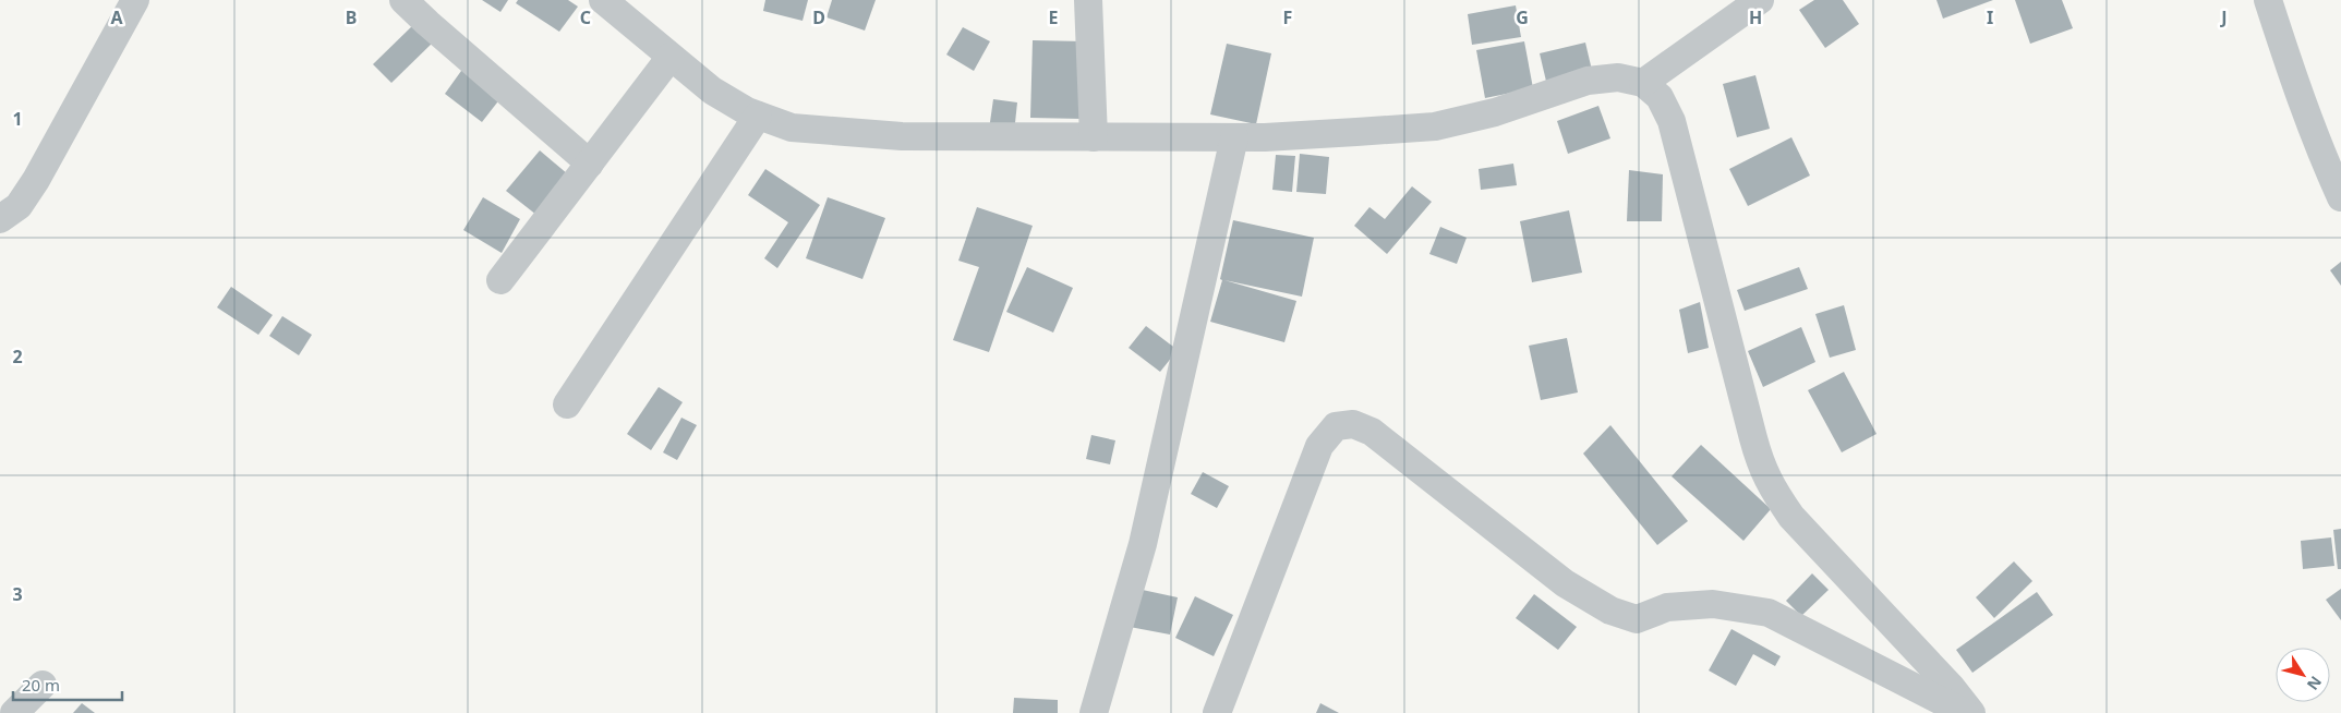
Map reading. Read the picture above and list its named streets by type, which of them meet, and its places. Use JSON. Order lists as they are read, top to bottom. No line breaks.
{"scale_bar":"20 m","north":"bottom right","grid":{"columns":["A","B","C","D","E","F","G","H","I","J"],"rows":["1","2","3"]}}
